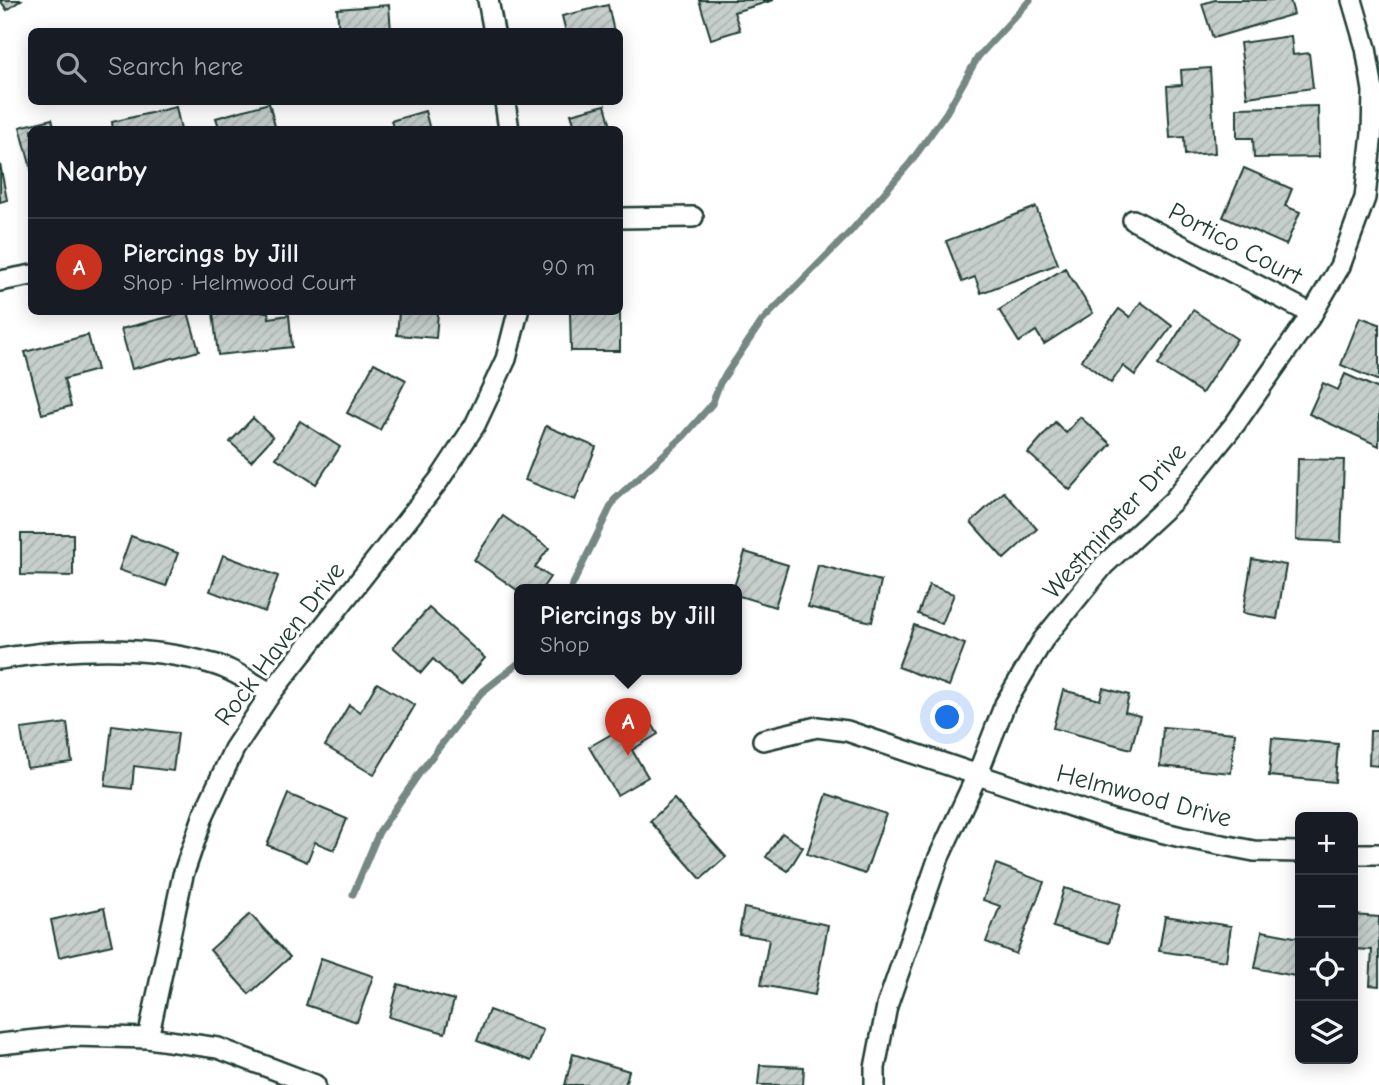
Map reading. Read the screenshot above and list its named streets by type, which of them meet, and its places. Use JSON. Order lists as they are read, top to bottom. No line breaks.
{"streets":{"street":["Portico Court","Westminster Drive","Rock Haven Drive","Helmwood Drive"]},"crossings":[["Portico Court","Westminster Drive"],["Westminster Drive","Helmwood Drive"]],"page":{"search":"Search here","heading":"Nearby","list":[{"mark":"A","name":"Piercings by Jill","note":"Shop · Helmwood Court","value":"90 m"}],"popup":["Piercings by Jill","Shop"],"pins":"A","map_buttons":["+","−"]}}
